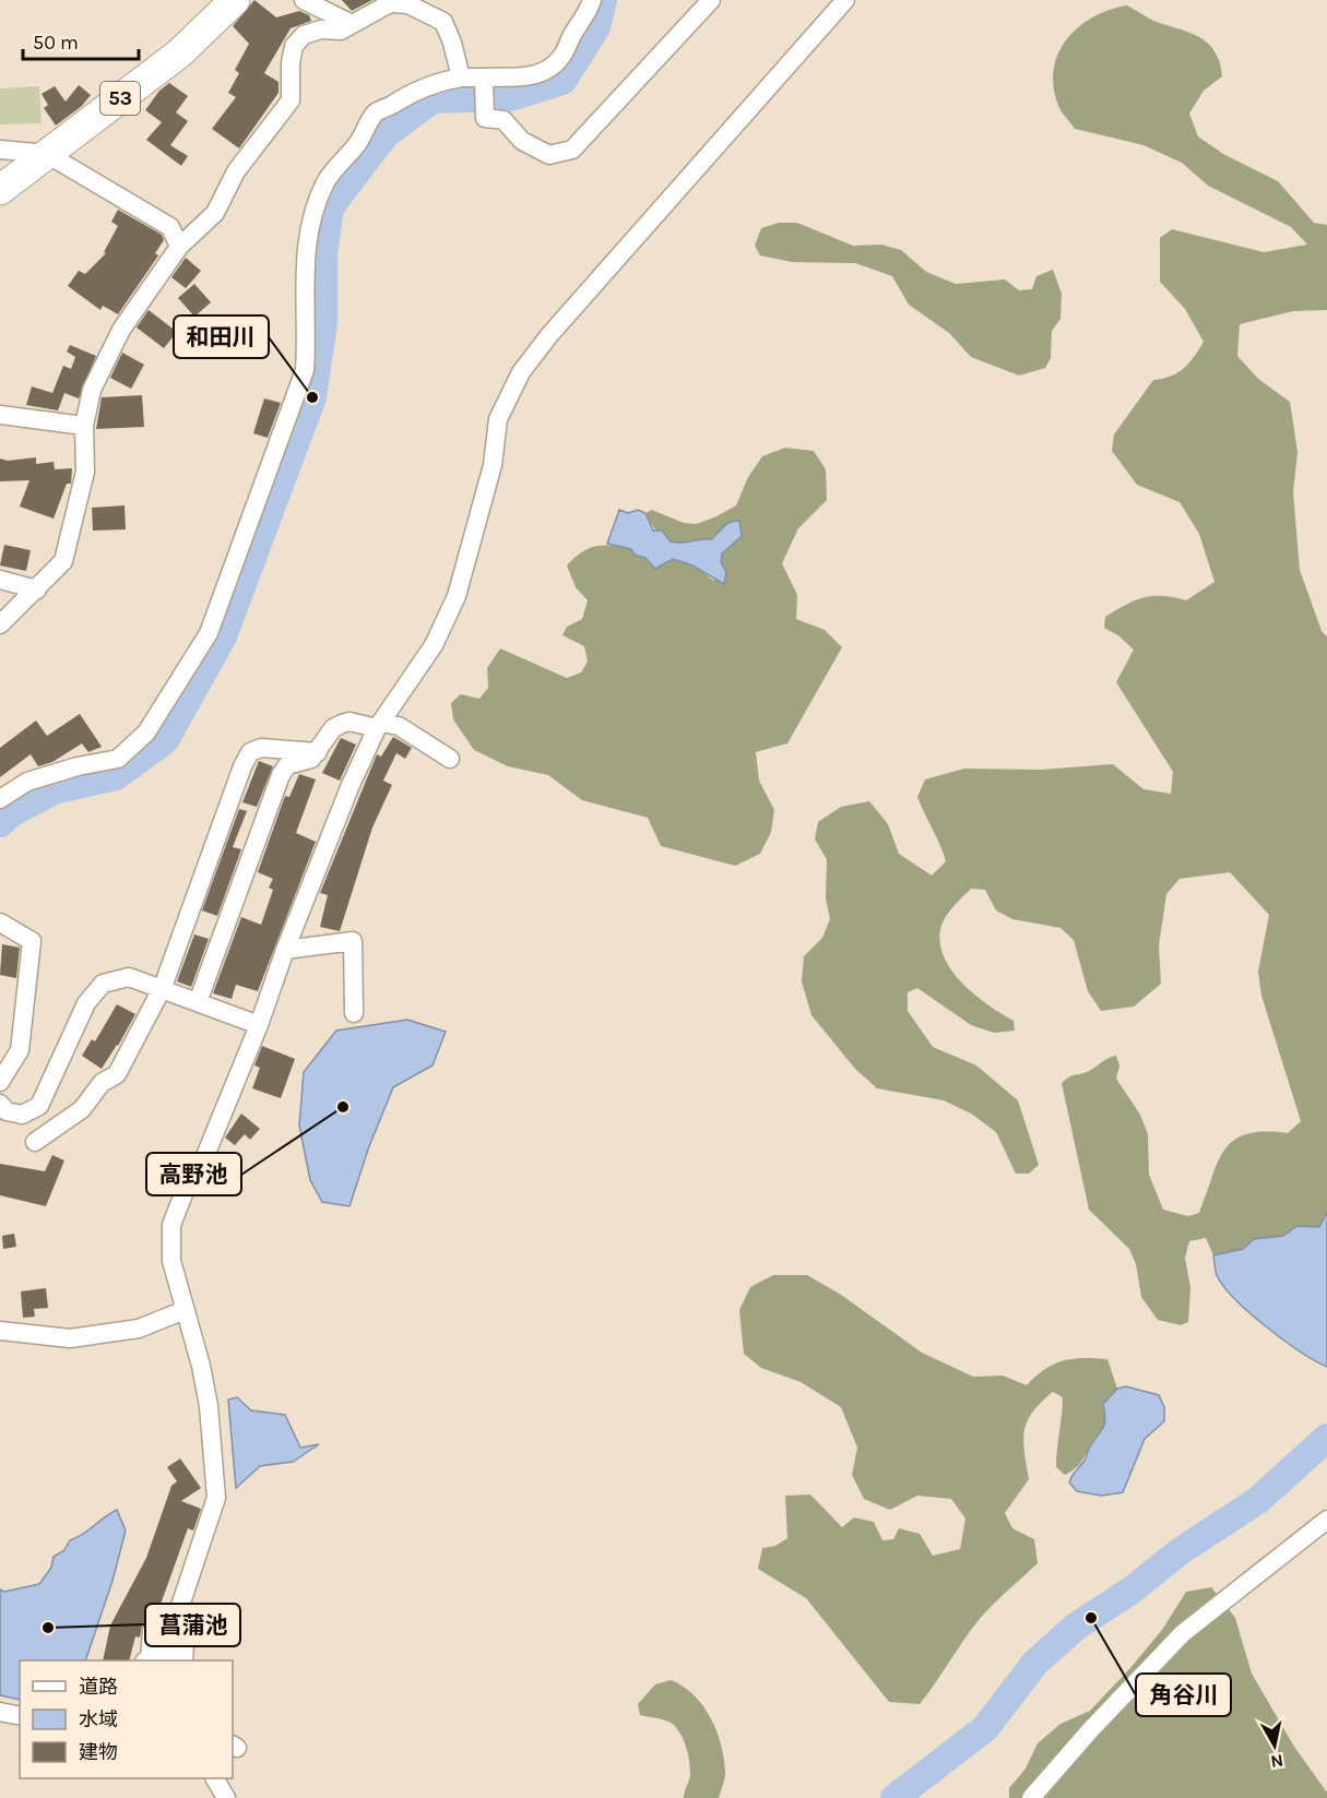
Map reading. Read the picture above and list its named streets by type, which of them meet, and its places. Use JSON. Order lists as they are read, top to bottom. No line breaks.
{"streets":{"main road":["53"]},"places":["和田川","高野池","角谷川","菖蒲池"],"legend":["道路","水域","建物"],"scale_bar":"50 m","north":"bottom"}
